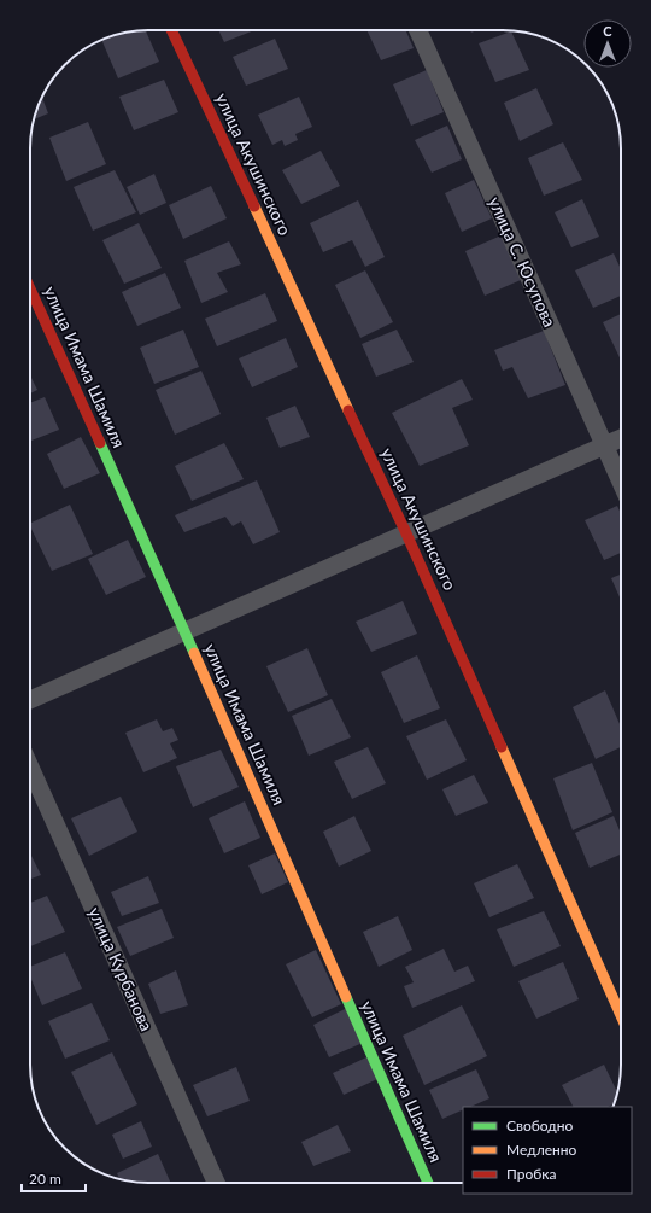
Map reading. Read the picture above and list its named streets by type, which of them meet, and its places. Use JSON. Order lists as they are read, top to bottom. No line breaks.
{"streets":{"street":["улица Акушинского","улица С. Юсупова","улица Имама Шамиля","улица Курбанова"]},"legend":["Свободно","Медленно","Пробка"],"scale_bar":"20 m","north":"top"}
